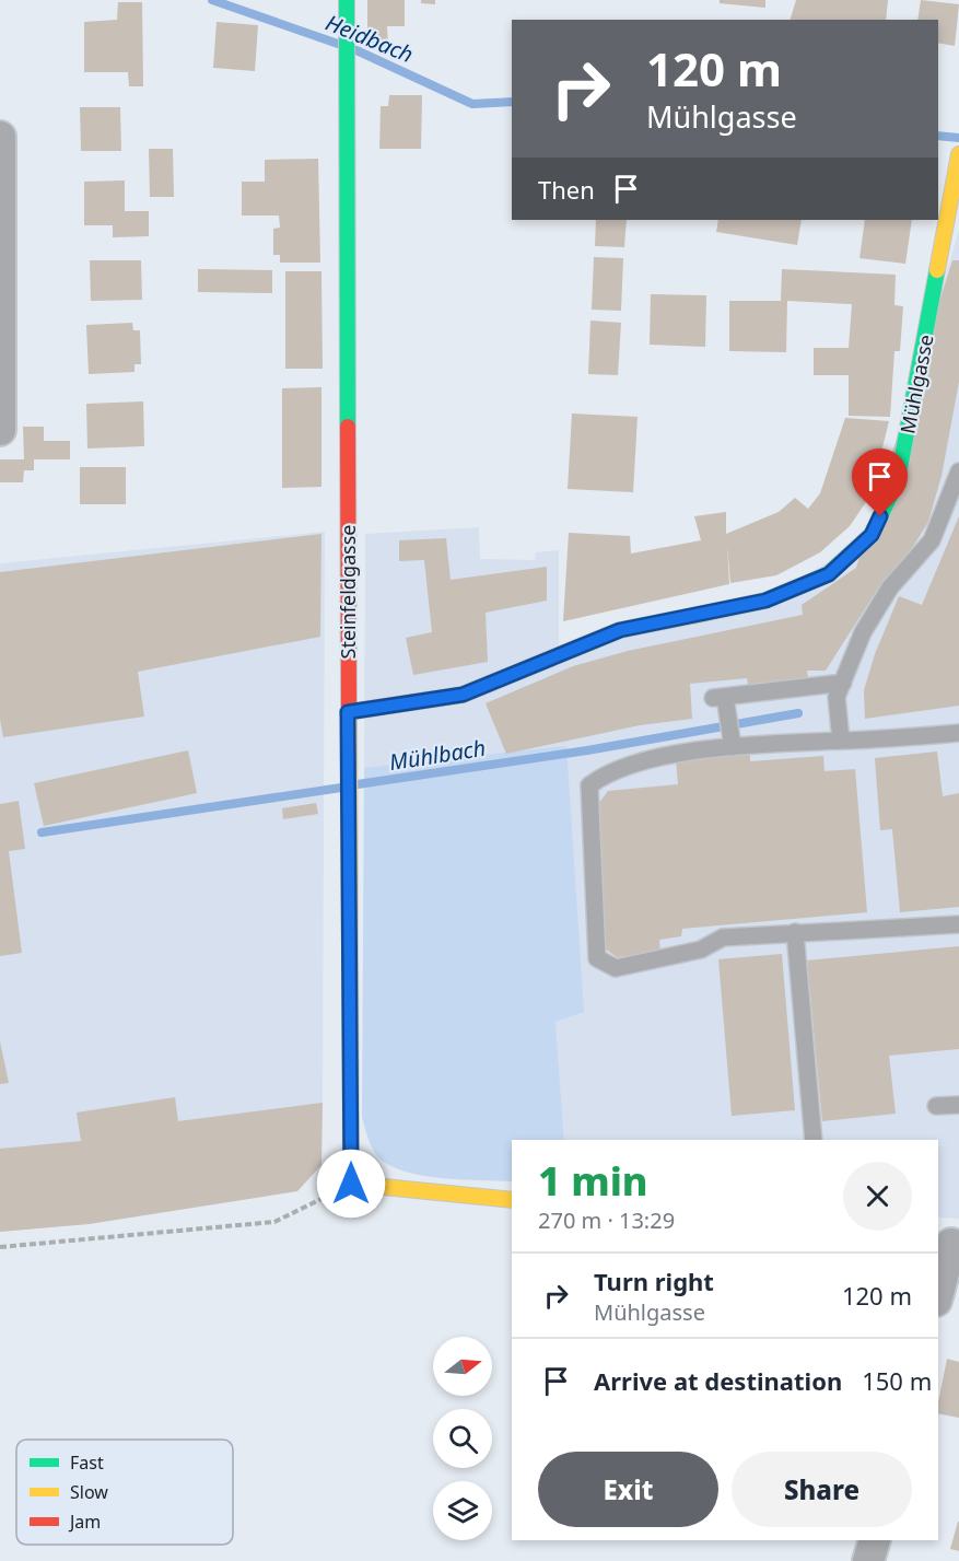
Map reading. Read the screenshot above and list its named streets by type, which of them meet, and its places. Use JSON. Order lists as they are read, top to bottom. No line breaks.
{"streets":{"street":["Mühlgasse","Steinfeldgasse"]},"crossings":[["Mühlgasse","Steinfeldgasse"]],"water":["Heidbach","Mühlbach"],"legend":["Fast","Slow","Jam"],"north":"right","page":{"turn":["120 m","Mühlgasse"],"then":"Then","heading":["1 min","270 m · 13:29"],"list":[{"name":"Turn right","note":"Mühlgasse","value":"120 m"},{"name":"Arrive at destination","value":"150 m"}],"buttons":["Exit","Share"]}}
